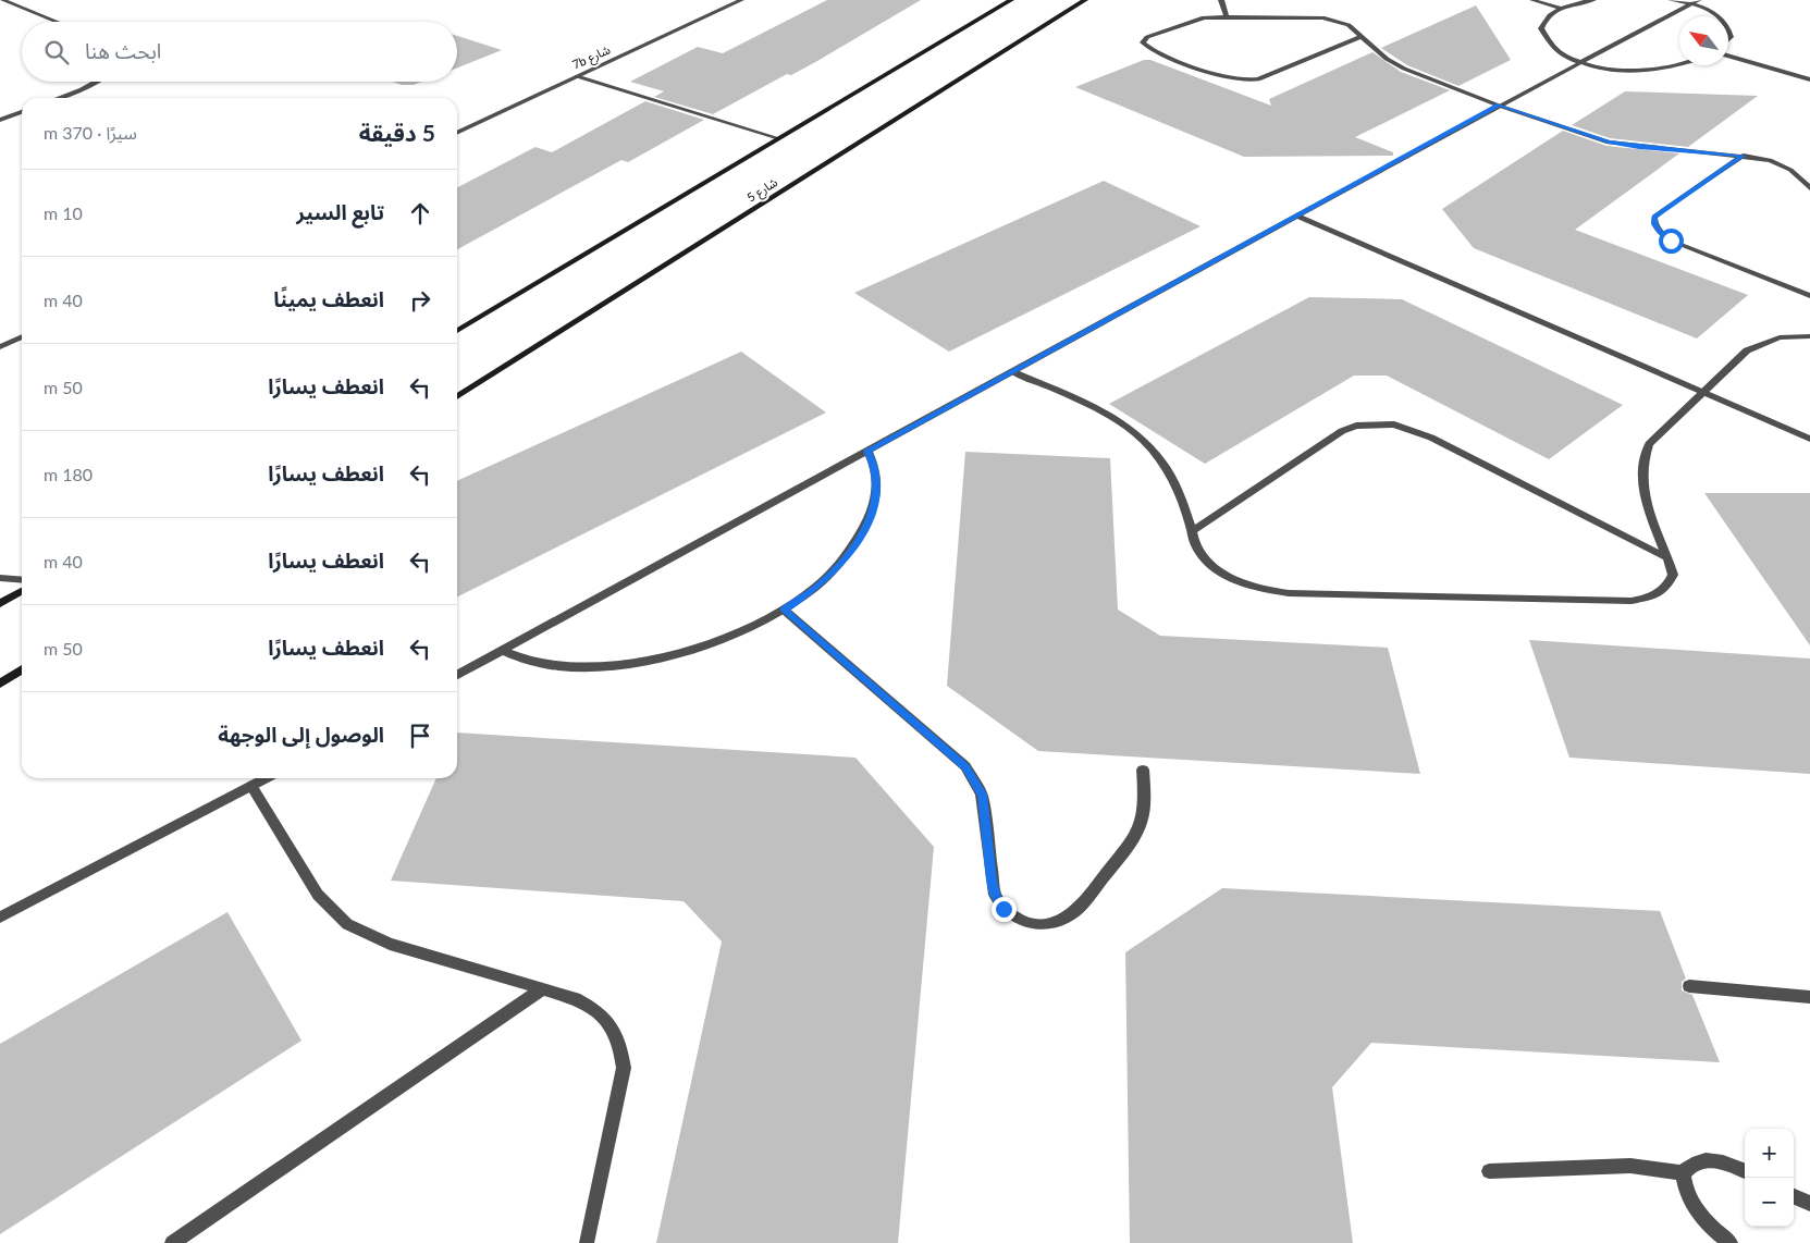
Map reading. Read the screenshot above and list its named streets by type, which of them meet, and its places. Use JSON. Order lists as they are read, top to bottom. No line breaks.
{"streets":{"street":["7b شارع","شارع 5"]},"north":"top left","page":{"search":"ابحث هنا","heading":["5 دقيقة","سيرًا · 370 m"],"list":[["تابع السير","10 m"],["انعطف يمينًا","40 m"],["انعطف يسارًا","50 m"],["انعطف يسارًا","180 m"],["انعطف يسارًا","40 m"],["انعطف يسارًا","50 m"],"الوصول إلى الوجهة"],"map_buttons":["+","−"]}}
